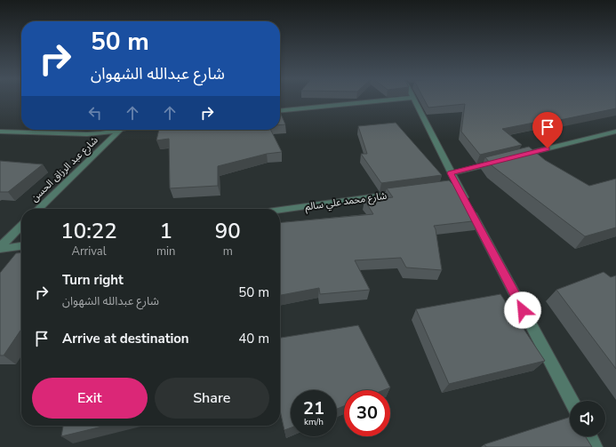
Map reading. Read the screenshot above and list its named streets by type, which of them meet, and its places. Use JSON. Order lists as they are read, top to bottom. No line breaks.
{"streets":{"street":["شارع عبد الرزاق الحسن","شارع محمد علي سالم"]},"page":{"turn":["50 m","شارع عبدالله الشهوان"],"eta":["10:22","Arrival","1","min","90","m"],"list":[{"name":"Turn right","note":"شارع عبدالله الشهوان","value":"50 m"},{"name":"Arrive at destination","value":"40 m"}],"buttons":["Exit","Share"],"speed":"21 km/h","limit":"30"}}
